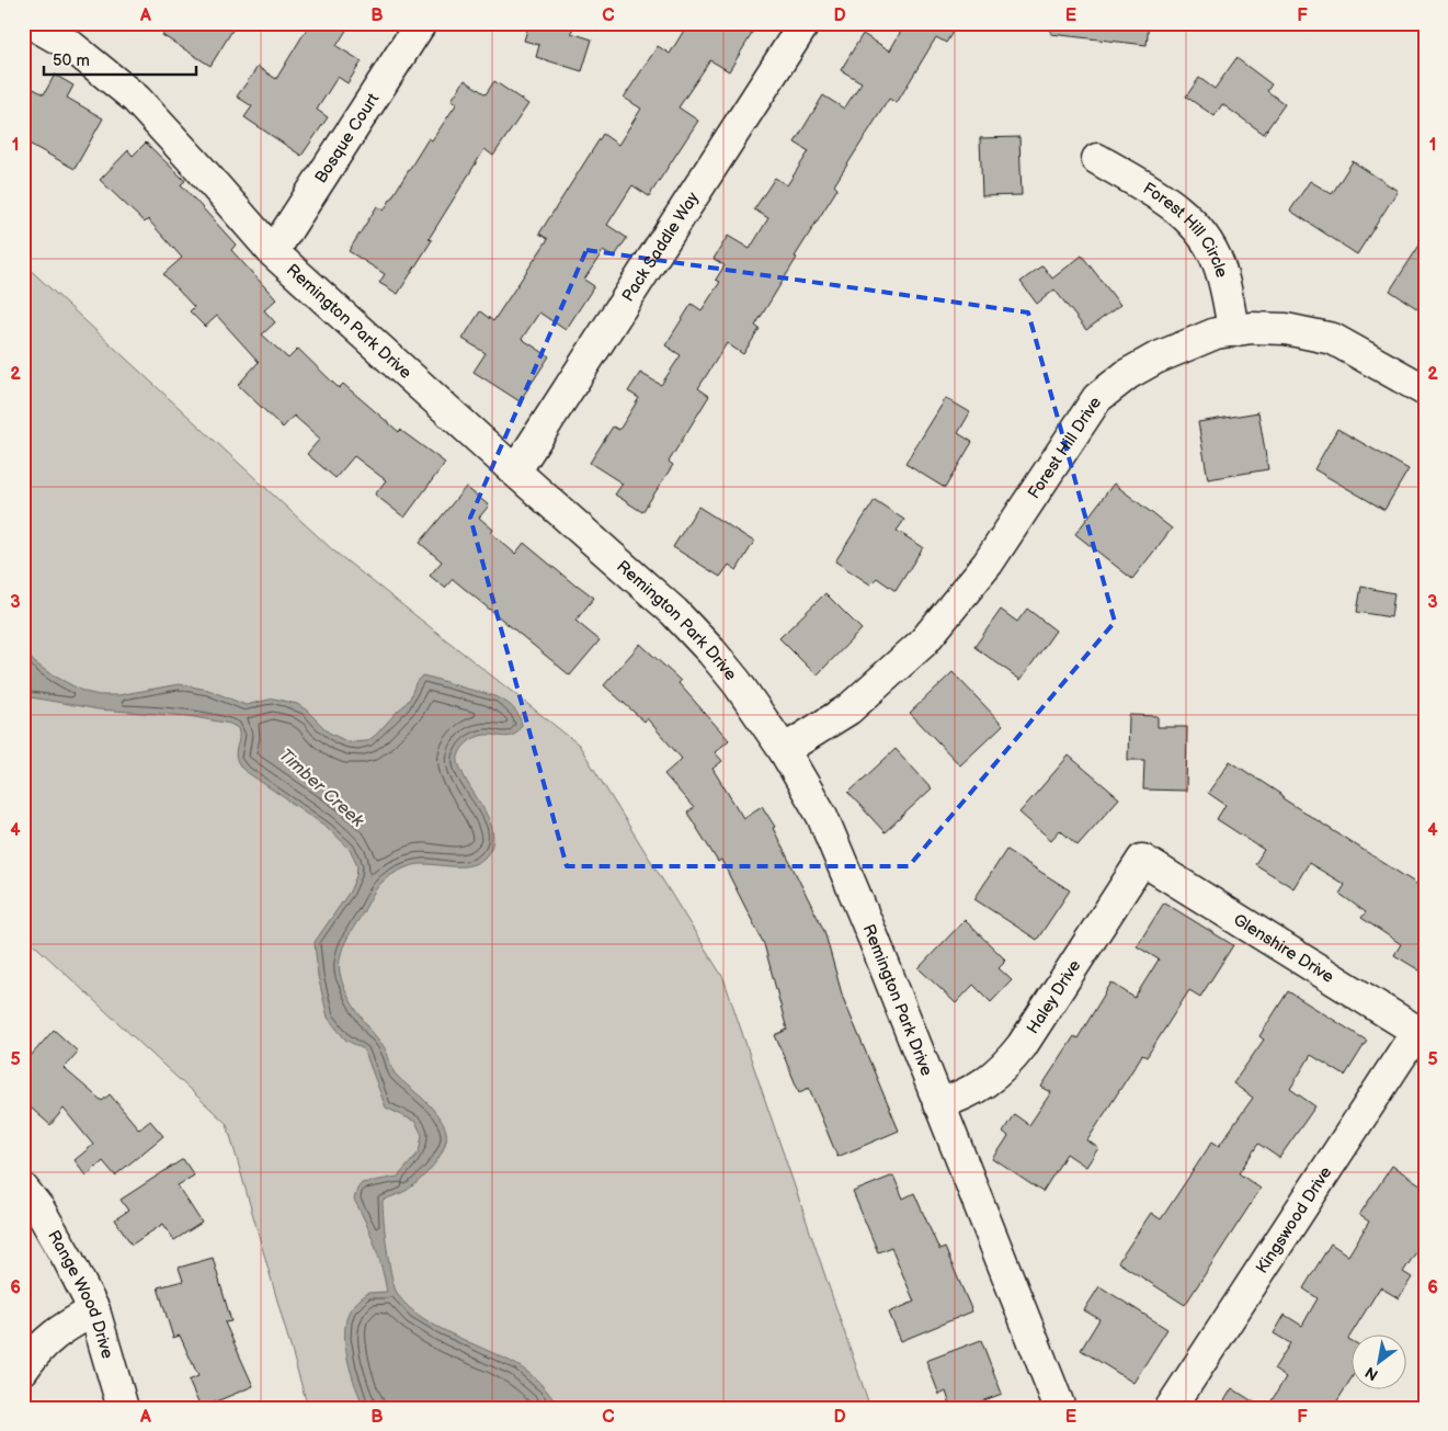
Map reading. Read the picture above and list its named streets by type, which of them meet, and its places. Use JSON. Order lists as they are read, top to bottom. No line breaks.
{"streets":{"street":["Bosque Court","Forest Hill Circle","Pack Saddle Way","Remington Park Drive","Forest Hill Drive","Glenshire Drive","Haley Drive","Kingswood Drive","Range Wood Drive"]},"crossings":[["Bosque Court","Remington Park Drive"],["Forest Hill Circle","Forest Hill Drive"],["Pack Saddle Way","Remington Park Drive"],["Remington Park Drive","Forest Hill Drive"],["Remington Park Drive","Haley Drive"],["Glenshire Drive","Haley Drive"],["Glenshire Drive","Kingswood Drive"]],"water":["Timber Creek"],"scale_bar":"50 m","north":"bottom left","grid":{"columns":["A","B","C","D","E","F"],"rows":["1","2","3","4","5","6"]}}
